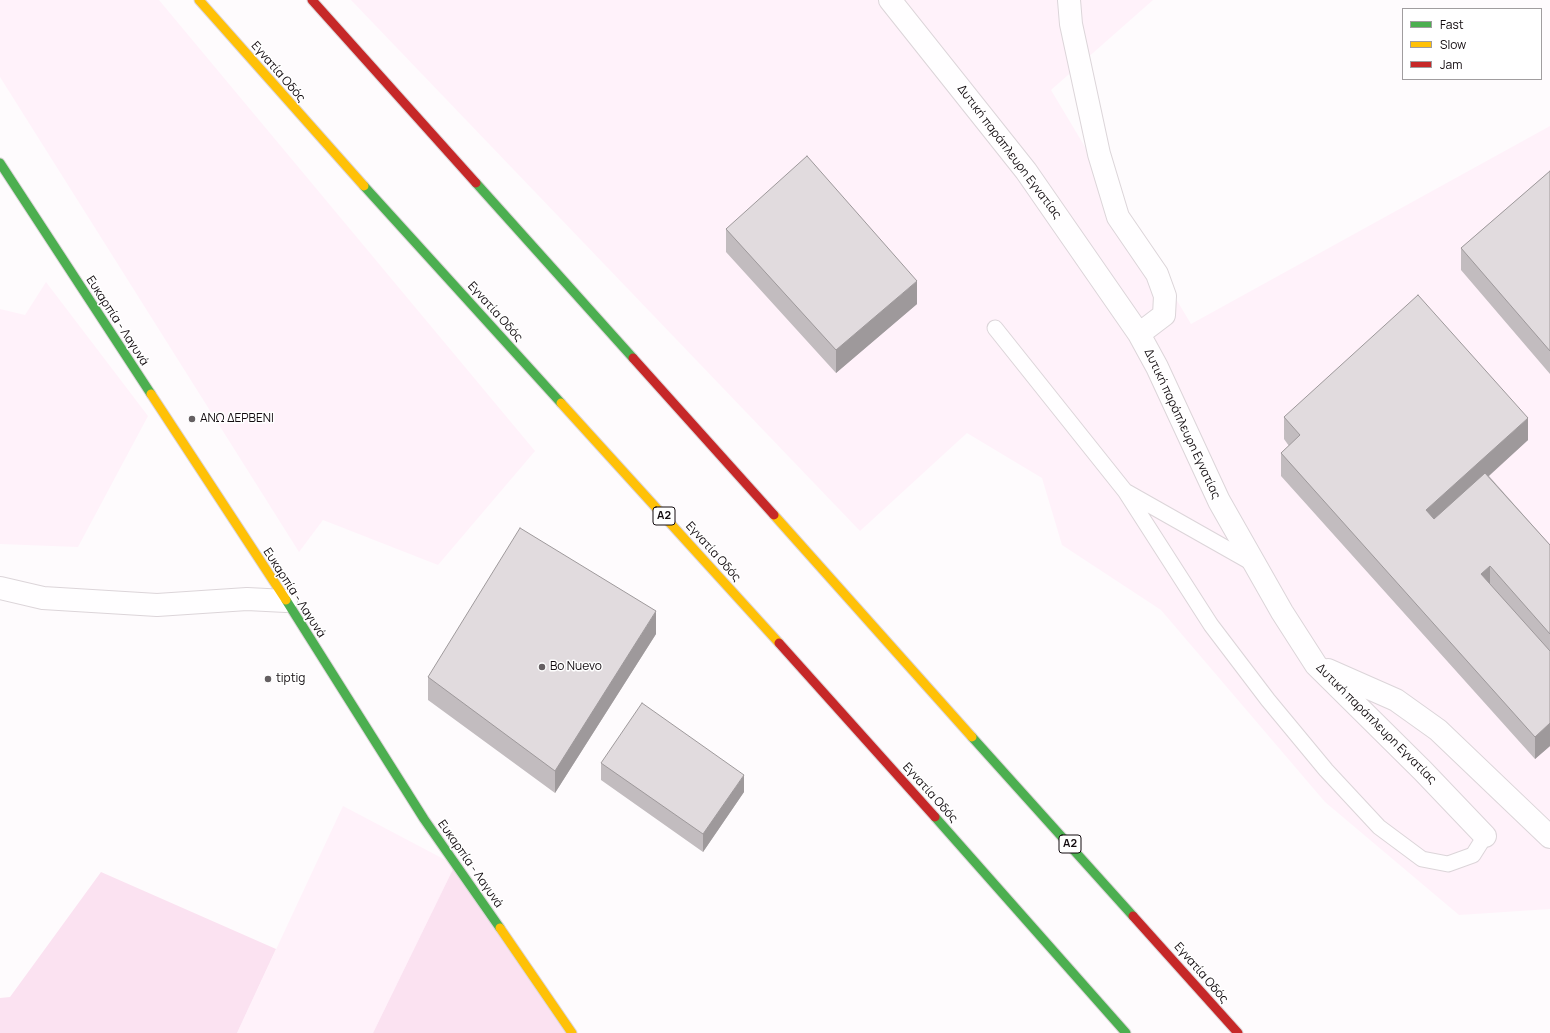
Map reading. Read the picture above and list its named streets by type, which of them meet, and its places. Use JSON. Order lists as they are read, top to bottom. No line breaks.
{"streets":{"main road":["Εγνατία Οδός","Ευκαρπία - Λαγυνά","Α2"],"street":["Δυτική παράπλευρη Εγνατίας"]},"places":["ΑΝΩ ΔΕΡΒΕΝΙ","Bo Nuevo","tiptig"],"legend":["Fast","Slow","Jam"]}
